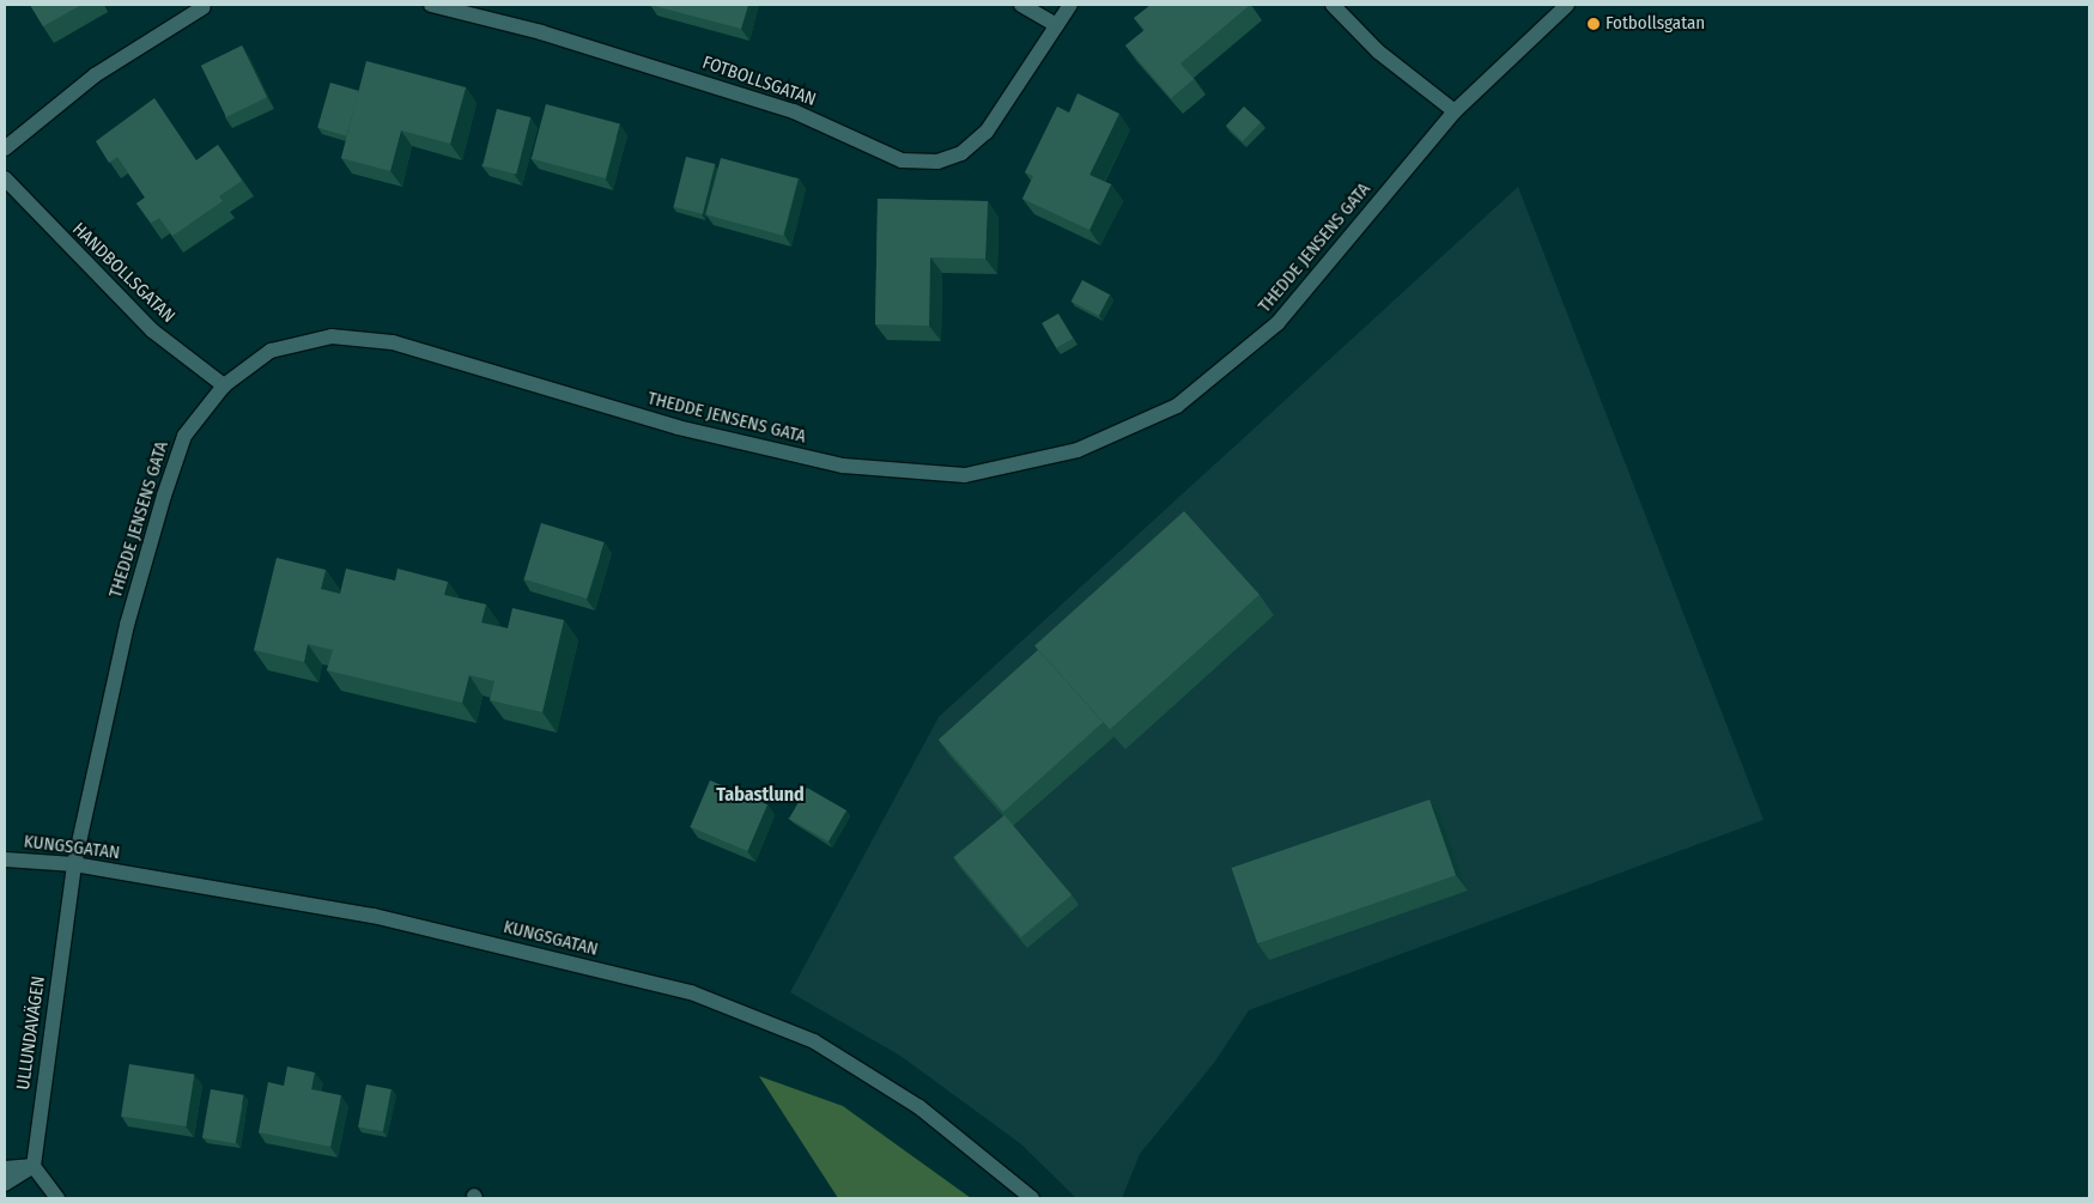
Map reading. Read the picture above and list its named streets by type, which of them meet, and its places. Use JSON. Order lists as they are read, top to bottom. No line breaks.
{"streets":{"street":["FOTBOLLSGATAN","THEDDE JENSENS GATA","HANDBOLLSGATAN","KUNGSGATAN","ULLUNDAVÄGEN"]},"crossings":[["THEDDE JENSENS GATA","HANDBOLLSGATAN"],["THEDDE JENSENS GATA","KUNGSGATAN"],["THEDDE JENSENS GATA","ULLUNDAVÄGEN"],["KUNGSGATAN","ULLUNDAVÄGEN"]],"districts":["Tabastlund"],"places":["Fotbollsgatan"]}
